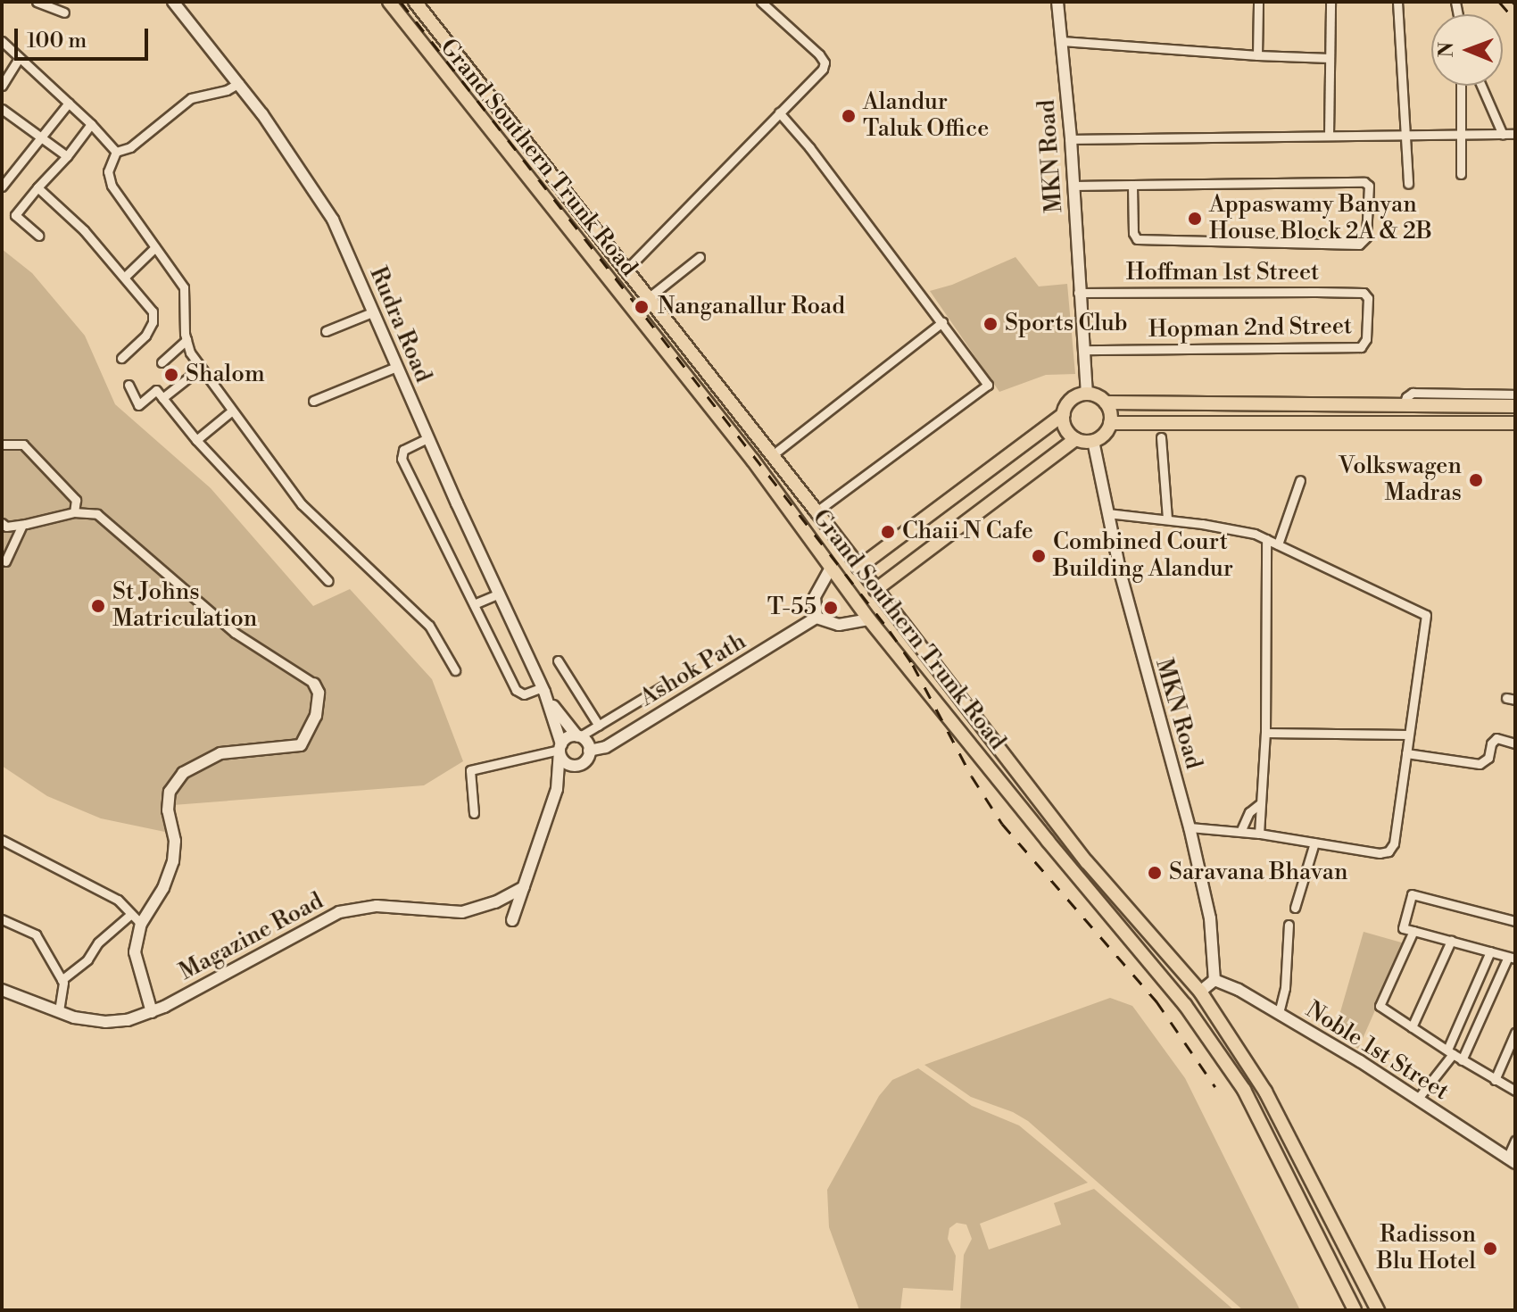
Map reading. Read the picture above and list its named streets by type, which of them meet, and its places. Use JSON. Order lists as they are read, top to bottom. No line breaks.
{"streets":{"main road":["Grand Southern Trunk Road"],"street":["MKN Road","Hoffman 1st Street","Rudra Road","Hopman 2nd Street","Ashok Path","Magazine Road","Noble 1st Street"]},"crossings":[["MKN Road","Hoffman 1st Street"],["MKN Road","Hopman 2nd Street"],["MKN Road","Noble 1st Street"],["Hoffman 1st Street","Hopman 2nd Street"],["Rudra Road","Ashok Path"]],"places":["Alandur Taluk Office","Appaswamy Banyan House Block 2A & 2B","Nanganallur Road","Sports Club","Shalom","Volkswagen Madras","Chaii N Cafe","Combined Court Building Alandur","St Johns Matriculation","T-55","Saravana Bhavan","Radisson Blu Hotel"],"scale_bar":"100 m","north":"left"}
